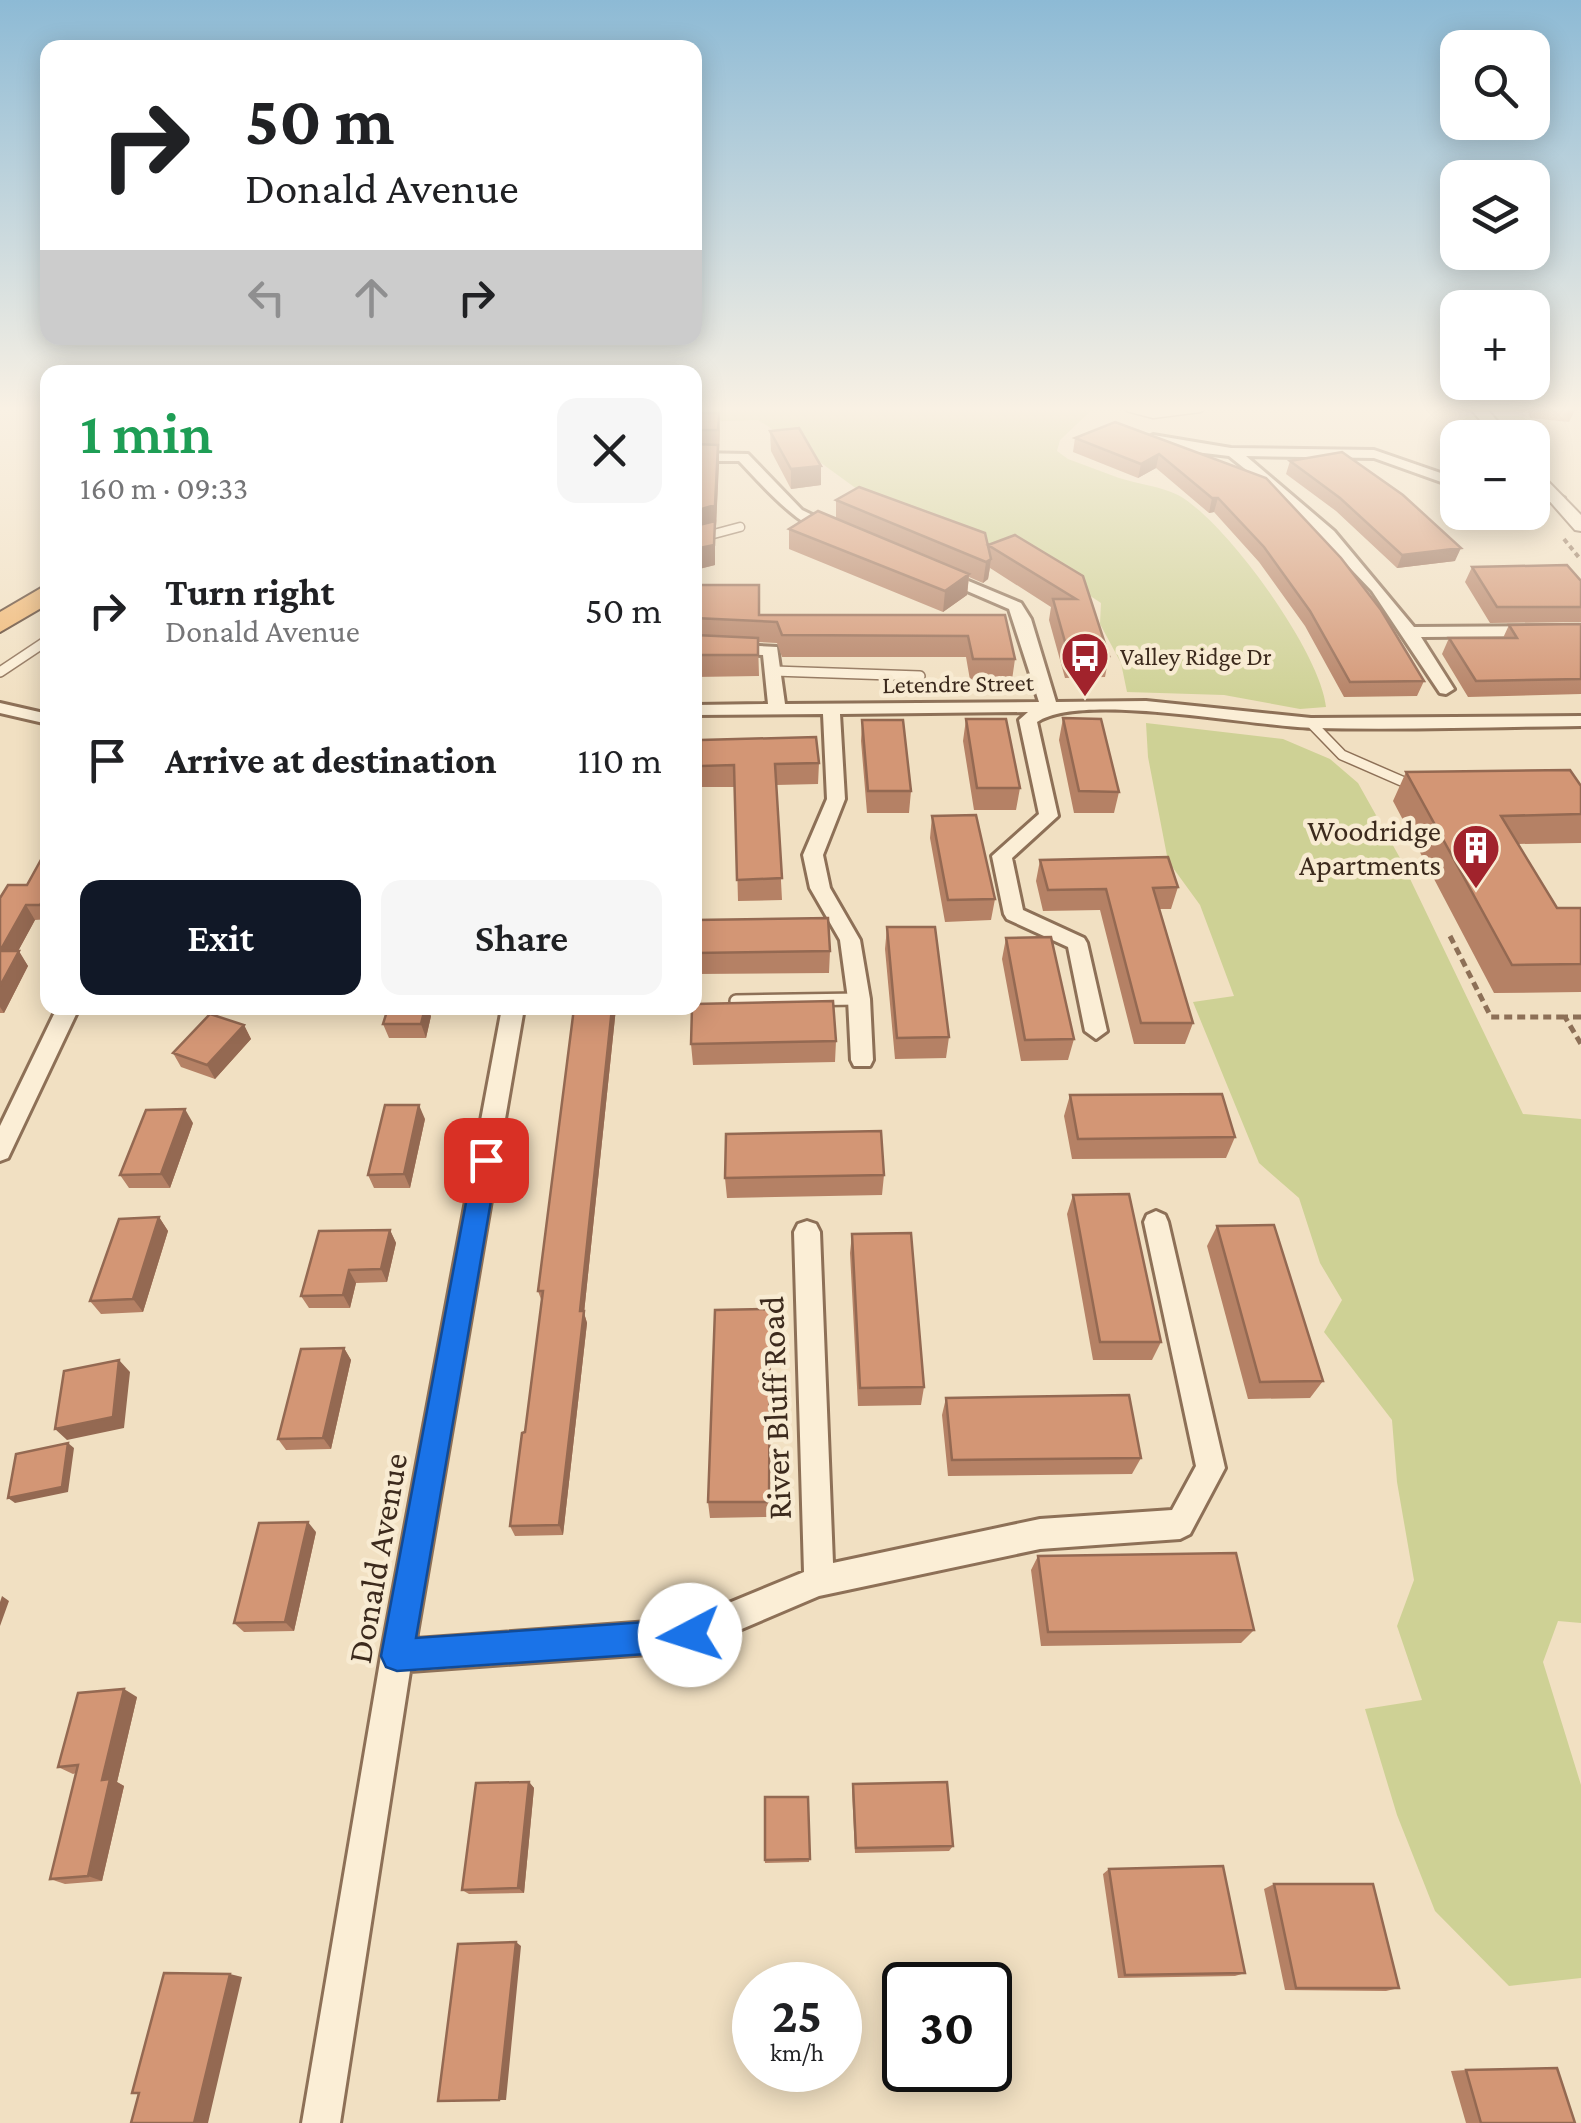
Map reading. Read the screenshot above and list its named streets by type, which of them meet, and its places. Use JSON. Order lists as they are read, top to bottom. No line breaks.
{"streets":{"street":["Letendre Street","River Bluff Road","Donald Avenue"]},"places":{"bus stop":["Valley Ridge Dr"],"building":["Woodridge Apartments"]},"page":{"map_buttons":["+","−"],"turn":["50 m","Donald Avenue"],"heading":["1 min","160 m · 09:33"],"list":[{"name":"Turn right","note":"Donald Avenue","value":"50 m"},{"name":"Arrive at destination","value":"110 m"}],"buttons":["Exit","Share"],"speed":"25 km/h","limit":"30"}}
